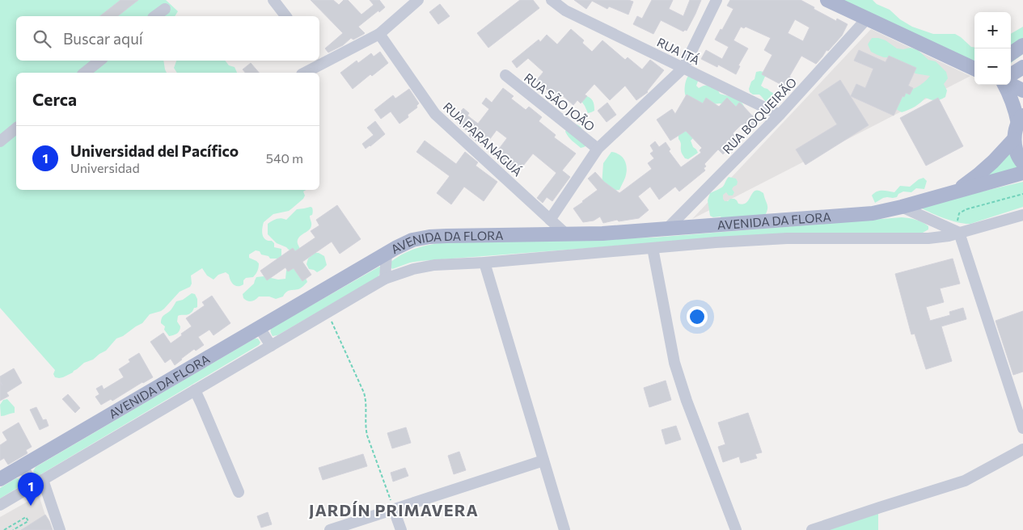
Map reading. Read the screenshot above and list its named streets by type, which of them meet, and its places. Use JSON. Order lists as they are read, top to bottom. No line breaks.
{"streets":{"main road":["AVENIDA DA FLORA"],"street":["RUA ITÁ","RUA SÃO JOÃO","RUA BOQUEIRÃO","RUA PARANAGUÁ"]},"crossings":[["RUA ITÁ","RUA BOQUEIRÃO"],["RUA BOQUEIRÃO","AVENIDA DA FLORA"],["RUA PARANAGUÁ","AVENIDA DA FLORA"]],"districts":["JARDÍN PRIMAVERA"],"page":{"map_buttons":["+","−"],"search":"Buscar aquí","heading":"Cerca","list":[{"mark":"1","name":"Universidad del Pacífico","note":"Universidad","value":"540 m"}],"pins":"1"}}
